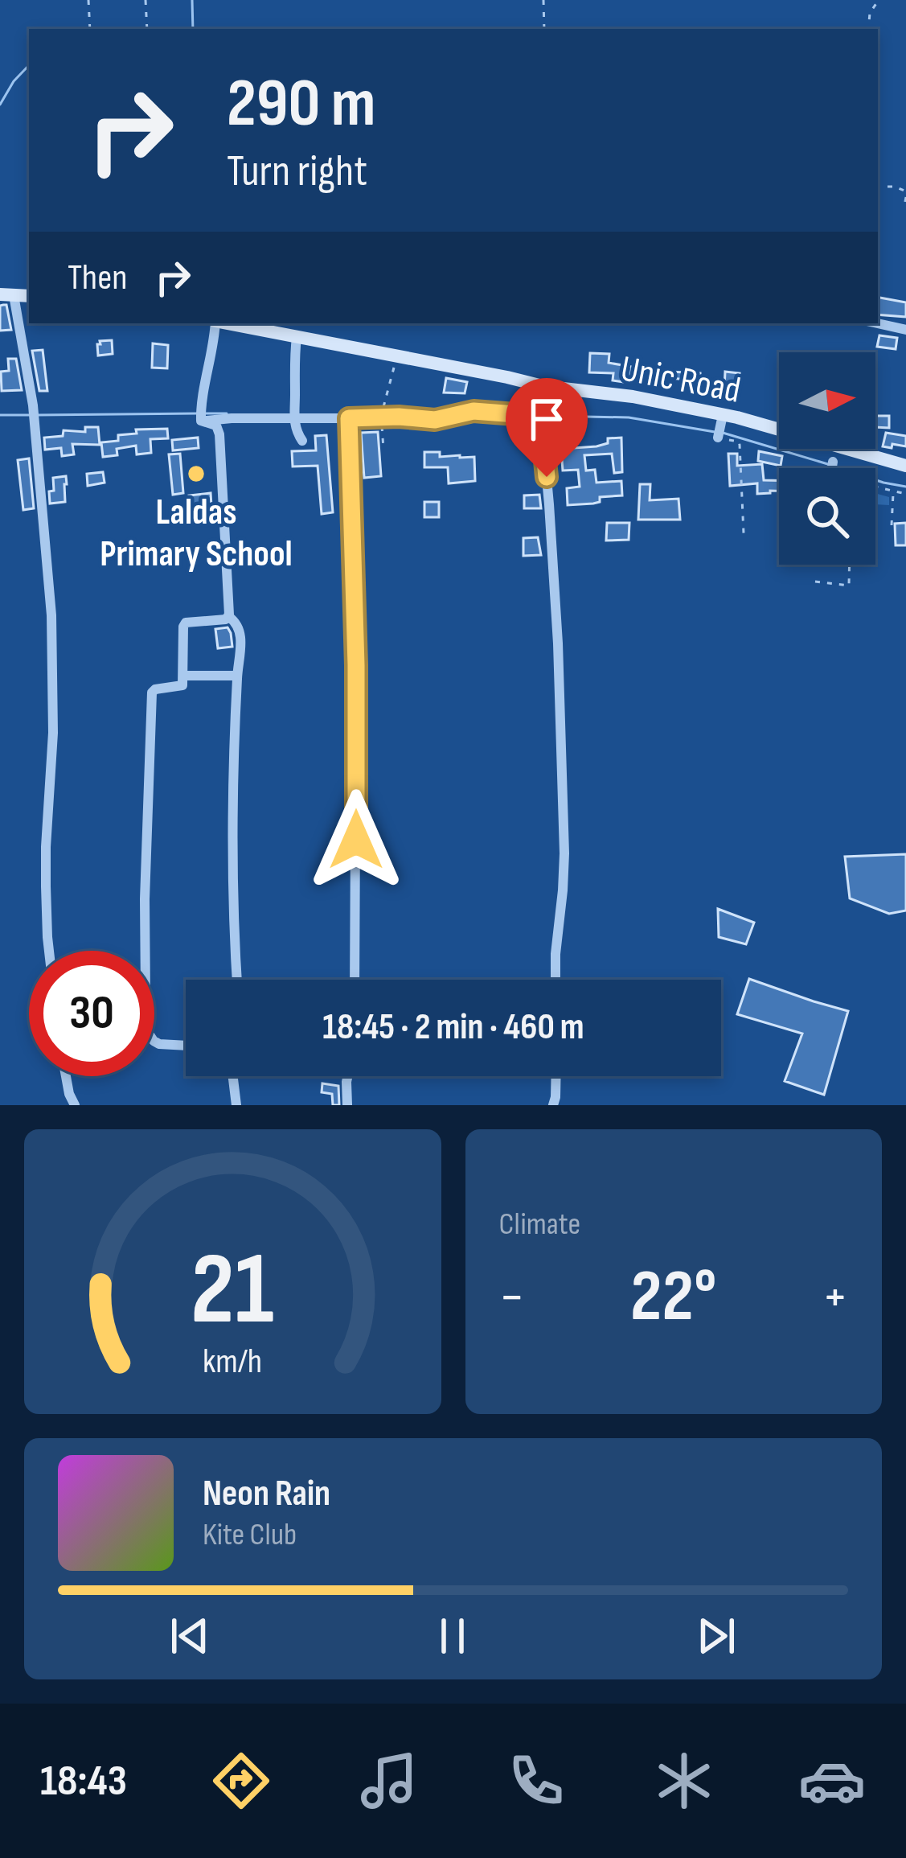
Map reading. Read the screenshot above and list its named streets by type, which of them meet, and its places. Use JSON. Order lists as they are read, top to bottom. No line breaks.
{"streets":{"main road":["Unic Road"]},"places":["Laldas Primary School"],"north":"right","page":{"turn":["290 m","Turn right"],"then":"Then","limit":"30","trip":"18:45 · 2 min · 460 m","tile":"Climate","heat":["−","22°","+"],"song":["Neon Rain","Kite Club"],"tabs":"18:43","gauge":["21","km/h"]}}
